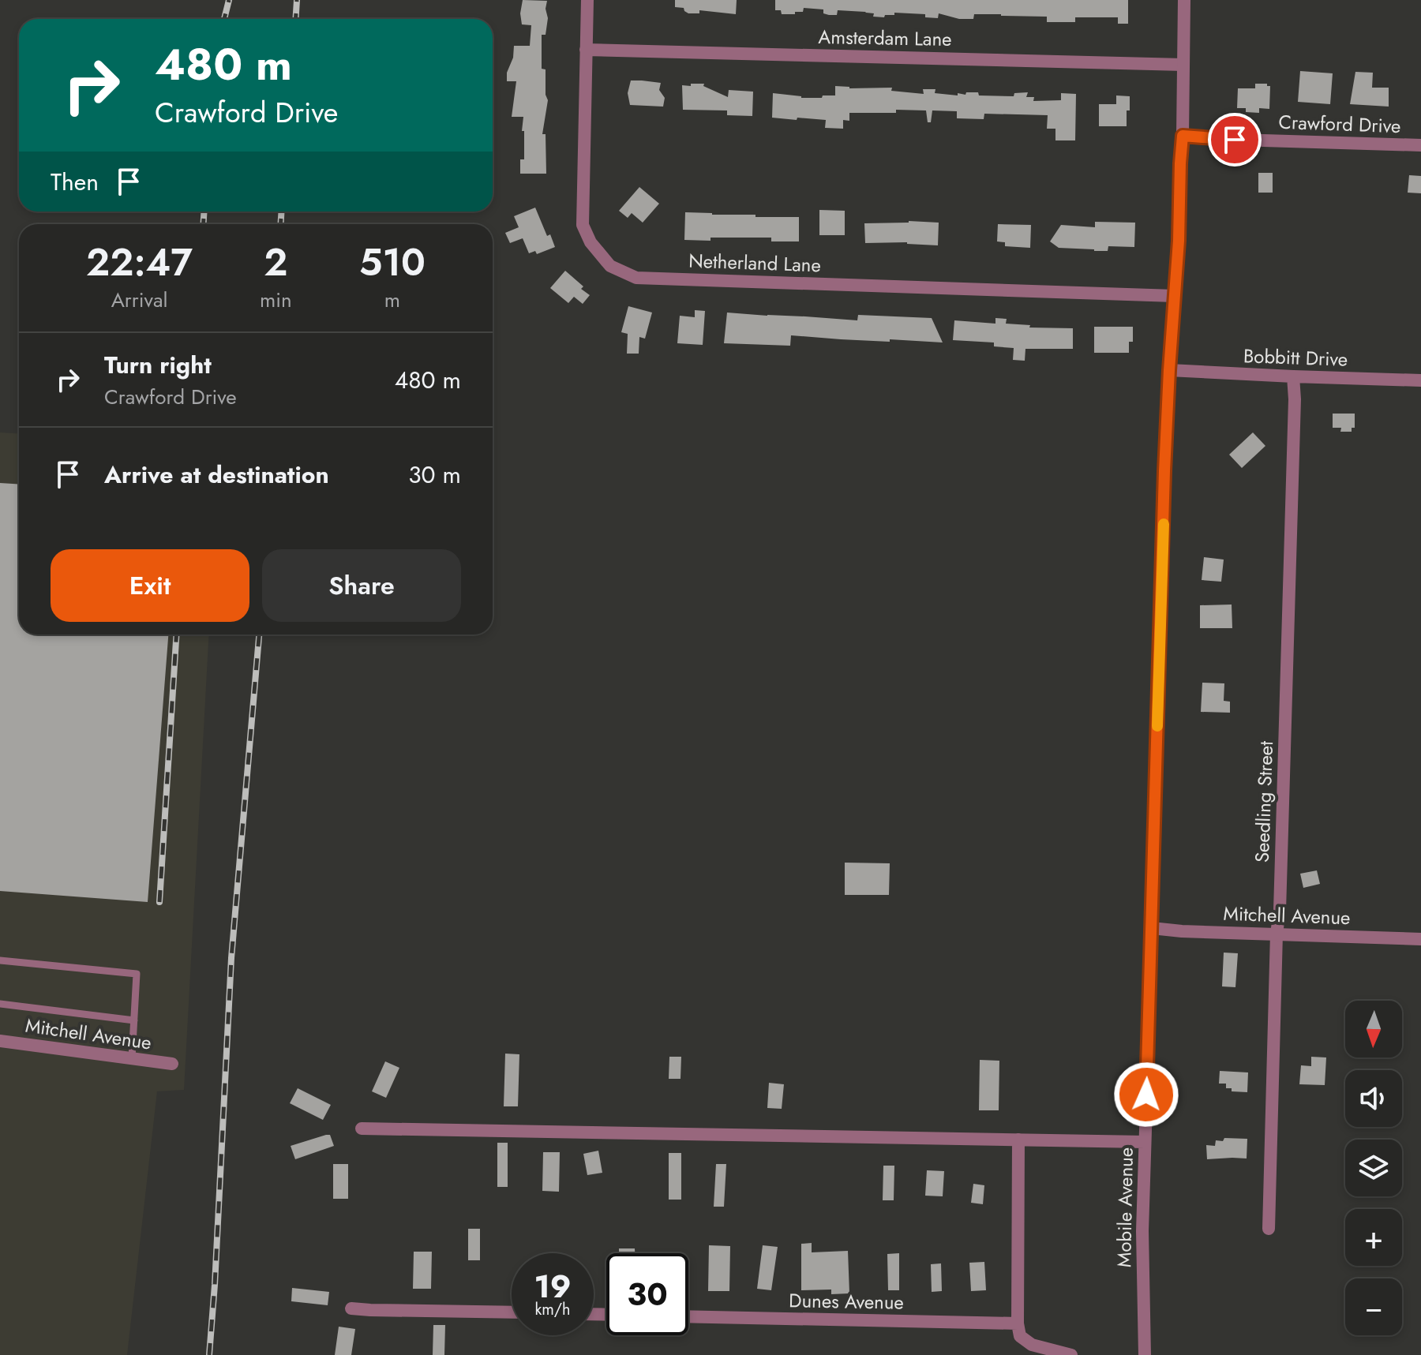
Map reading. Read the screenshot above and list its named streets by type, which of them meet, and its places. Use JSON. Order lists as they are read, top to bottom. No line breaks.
{"streets":{"street":["Amsterdam Lane","Crawford Drive","Netherland Lane","Bobbitt Drive","Seedling Street","Mitchell Avenue","Mobile Avenue","Dunes Avenue"]},"crossings":[["Amsterdam Lane","Netherland Lane"],["Amsterdam Lane","Mobile Avenue"],["Crawford Drive","Mobile Avenue"],["Netherland Lane","Mobile Avenue"],["Bobbitt Drive","Seedling Street"],["Bobbitt Drive","Mobile Avenue"],["Seedling Street","Mitchell Avenue"],["Mitchell Avenue","Mobile Avenue"]],"north":"bottom","page":{"turn":["480 m","Crawford Drive"],"then":"Then","eta":["22:47","Arrival","2","min","510","m"],"list":[{"name":"Turn right","note":"Crawford Drive","value":"480 m"},{"name":"Arrive at destination","value":"30 m"}],"buttons":["Exit","Share"],"map_buttons":["+","−"],"speed":"19 km/h","limit":"30"}}
